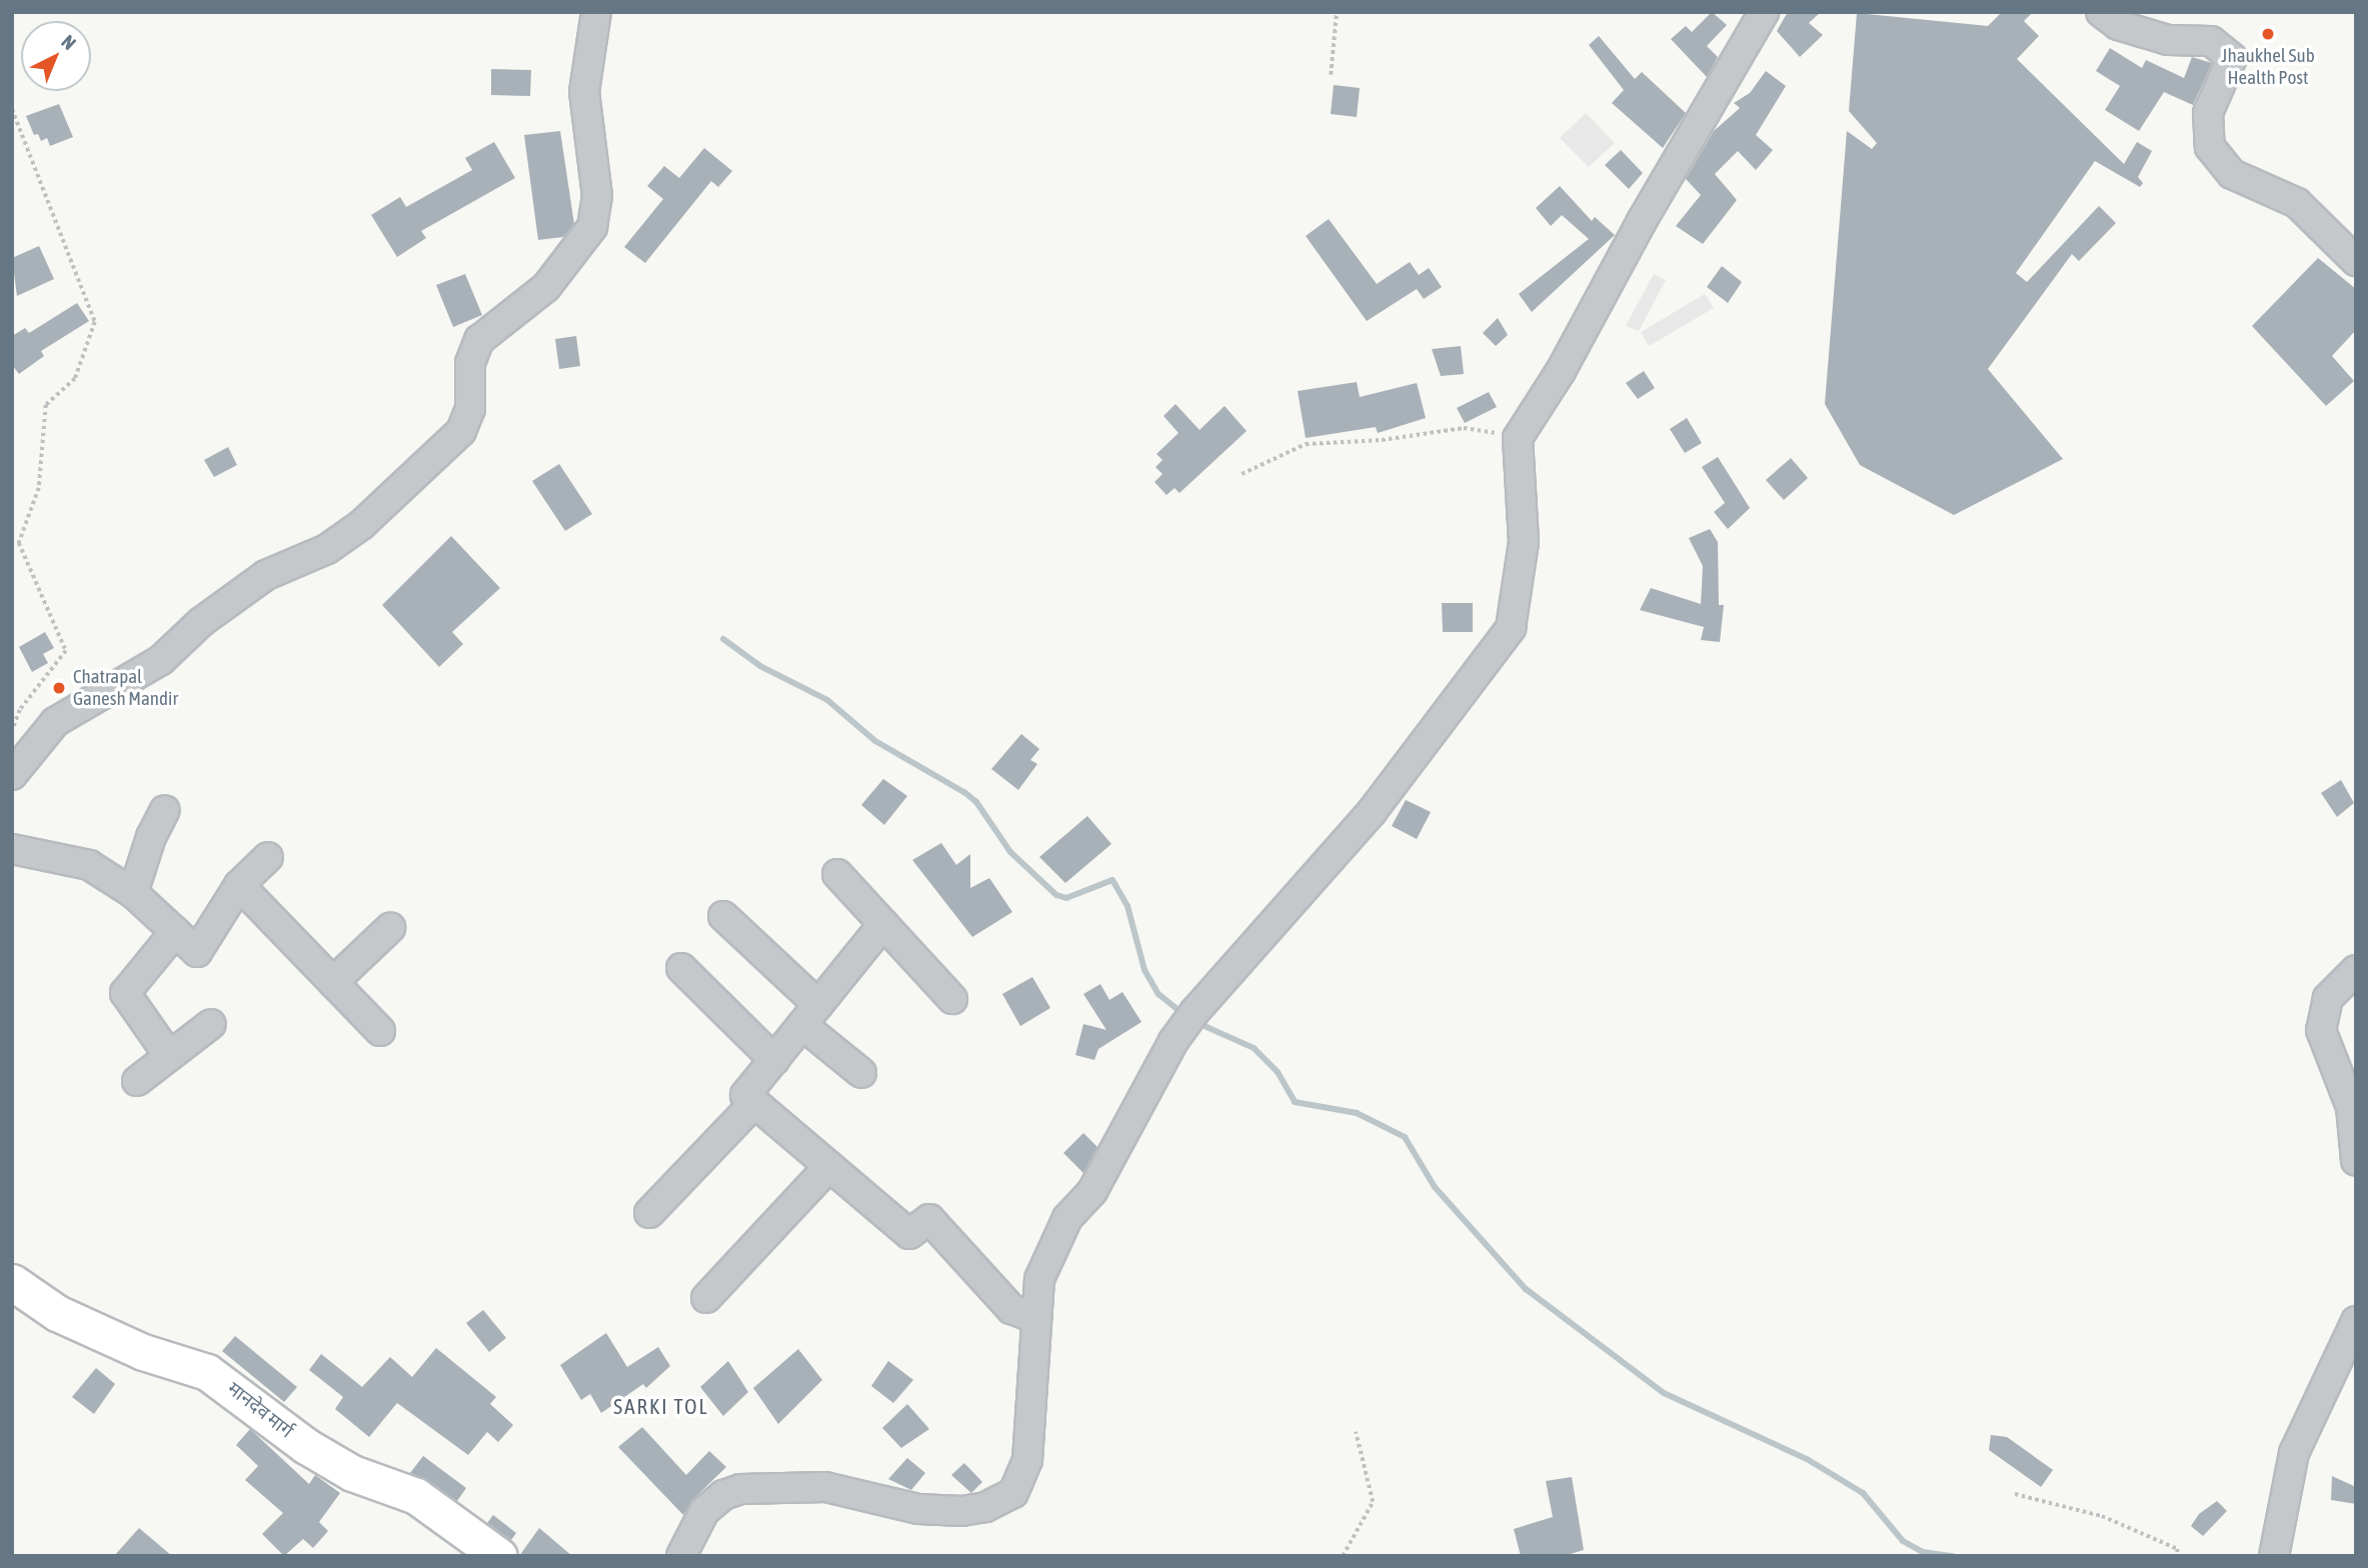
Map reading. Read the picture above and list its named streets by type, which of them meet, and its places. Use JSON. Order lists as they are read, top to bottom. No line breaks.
{"streets":{"main road":["मानदेव मार्ग"]},"districts":["SARKI TOL"],"places":["Jhaukhel Sub Health Post","Chatrapal Ganesh Mandir"],"north":"top right"}
